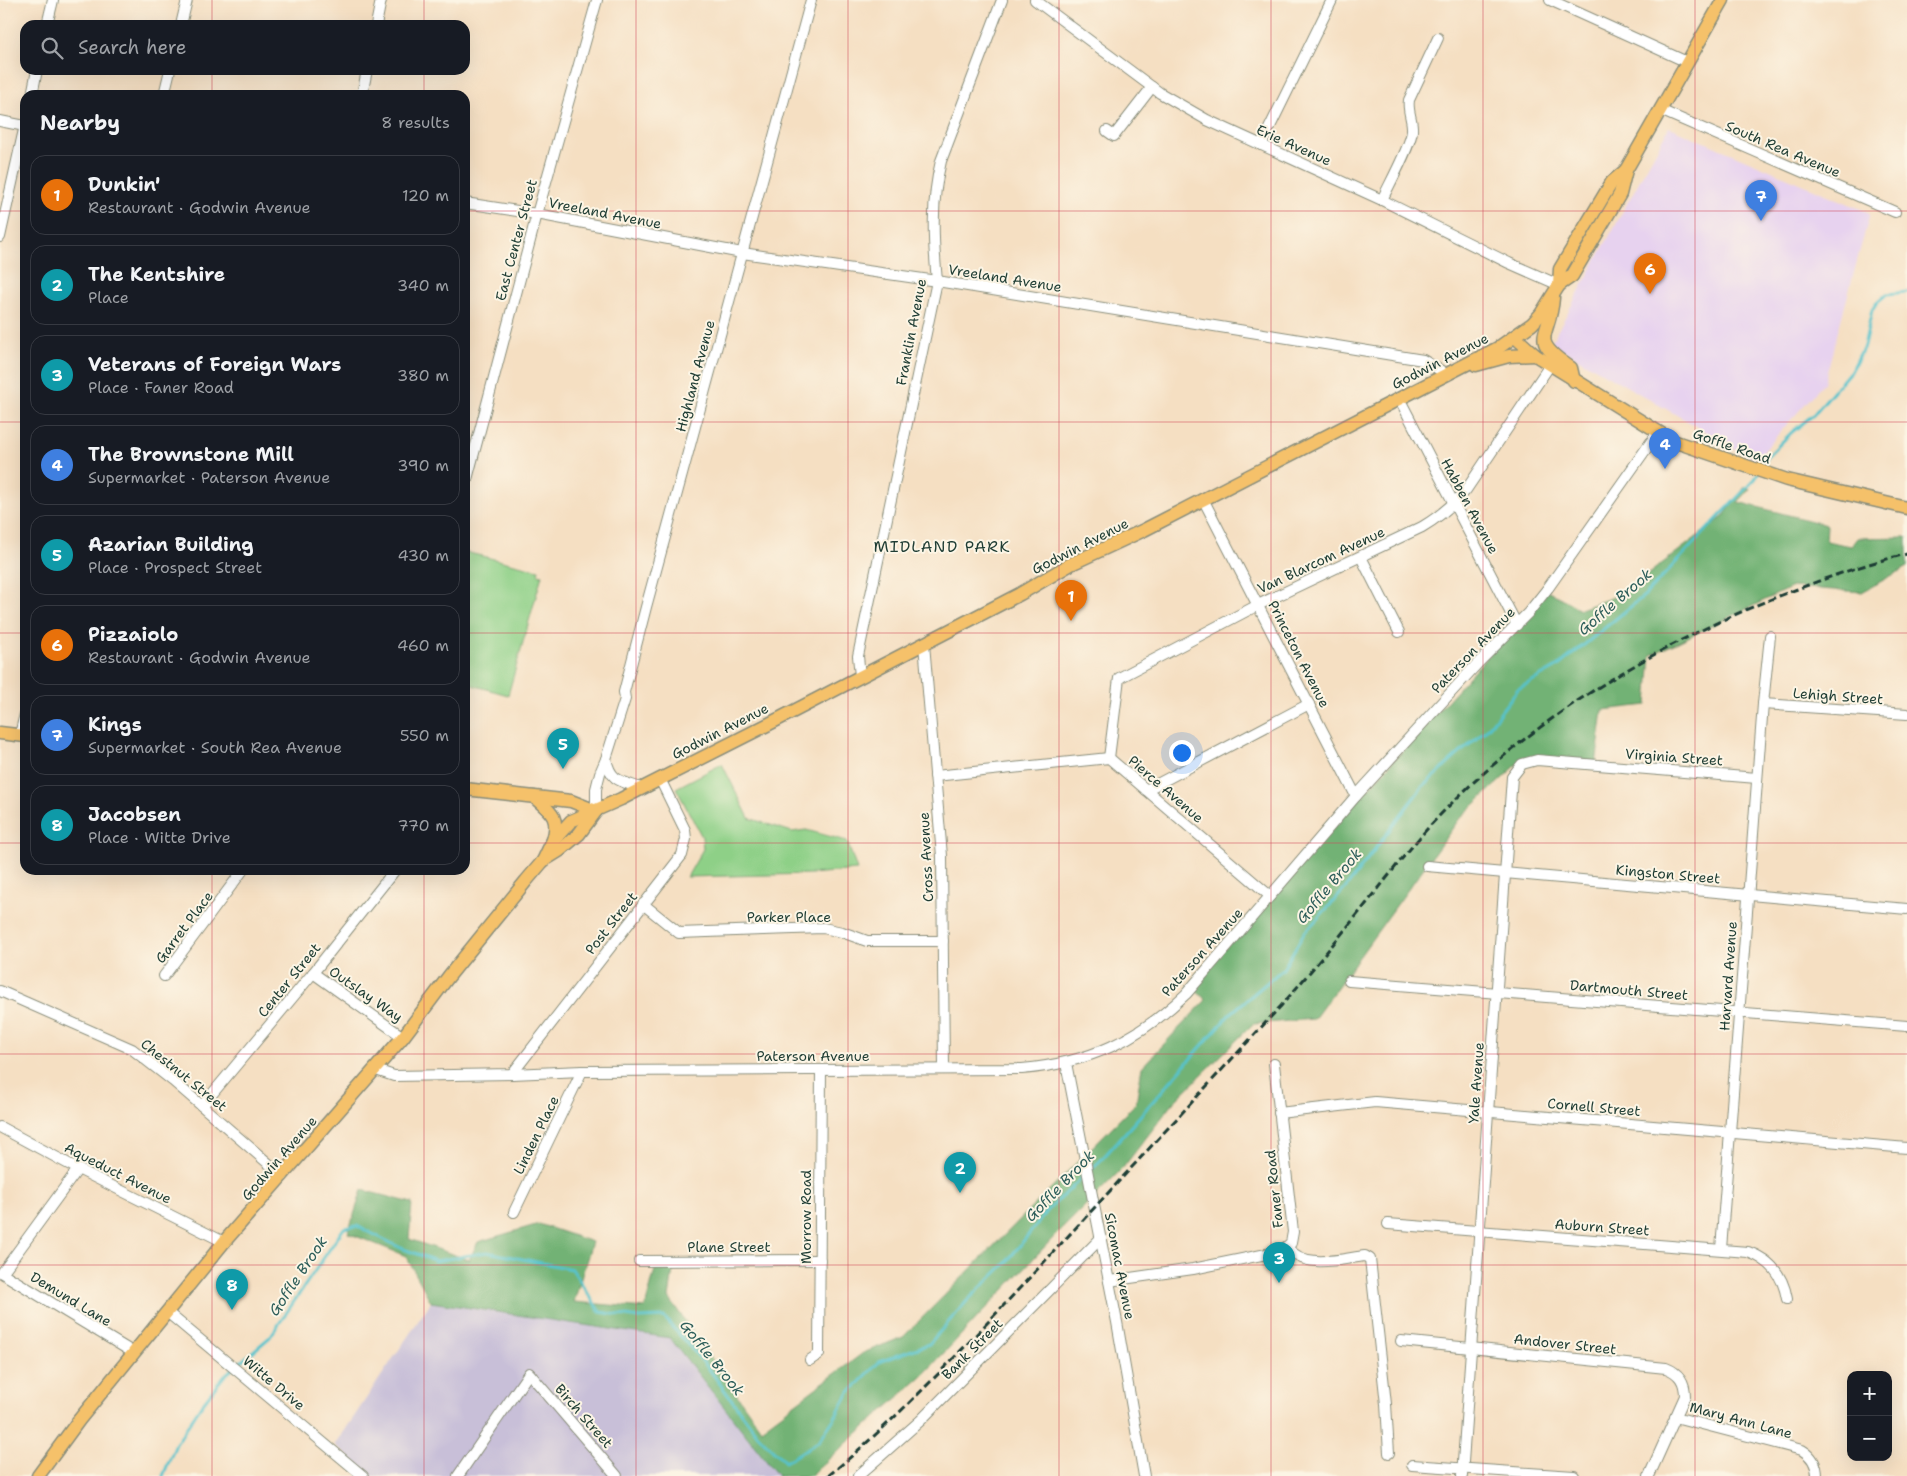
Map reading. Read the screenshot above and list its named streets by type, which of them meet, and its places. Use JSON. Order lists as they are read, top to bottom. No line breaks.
{"streets":{"main road":["Godwin Avenue","Goffle Road"],"street":["Erie Avenue","South Rea Avenue","Vreeland Avenue","East Center Street","Franklin Avenue","Highland Avenue","Habben Avenue","Van Blarcom Avenue","Paterson Avenue","Princeton Avenue","Lehigh Street","Virginia Street","Pierce Avenue","Cross Avenue","Kingston Street","Parker Place","Post Street","Garret Place","Harvard Avenue","Center Street","Dartmouth Street","Outslay Way","Chestnut Street","Yale Avenue","Cornell Street","Linden Place","Aqueduct Avenue","Faner Road","Morrow Road","Auburn Street","Plane Street","Sicomac Avenue","Demund Lane","Andover Street","Bank Street","Witte Drive","Birch Street","Mary Ann Lane"]},"crossings":[["Erie Avenue","Godwin Avenue"],["South Rea Avenue","Godwin Avenue"],["Vreeland Avenue","East Center Street"],["Vreeland Avenue","Franklin Avenue"],["Vreeland Avenue","Godwin Avenue"],["Vreeland Avenue","Highland Avenue"],["Franklin Avenue","Godwin Avenue"],["Godwin Avenue","Highland Avenue"],["Godwin Avenue","Goffle Road"],["Godwin Avenue","Habben Avenue"],["Godwin Avenue","Paterson Avenue"],["Godwin Avenue","Princeton Avenue"],["Godwin Avenue","Cross Avenue"],["Godwin Avenue","Post Street"],["Godwin Avenue","Outslay Way"],["Godwin Avenue","Chestnut Street"],["Godwin Avenue","Aqueduct Avenue"],["Godwin Avenue","Demund Lane"],["Godwin Avenue","Witte Drive"],["Goffle Road","Van Blarcom Avenue"],["Goffle Road","Paterson Avenue"],["Habben Avenue","Van Blarcom Avenue"],["Habben Avenue","Paterson Avenue"],["Van Blarcom Avenue","Princeton Avenue"],["Van Blarcom Avenue","Pierce Avenue"],["Paterson Avenue","Princeton Avenue"],["Paterson Avenue","Pierce Avenue"],["Paterson Avenue","Cross Avenue"],["Paterson Avenue","Post Street"],["Paterson Avenue","Linden Place"],["Paterson Avenue","Morrow Road"],["Paterson Avenue","Sicomac Avenue"],["Lehigh Street","Harvard Avenue"],["Virginia Street","Harvard Avenue"],["Virginia Street","Yale Avenue"],["Pierce Avenue","Cross Avenue"],["Cross Avenue","Parker Place"],["Kingston Street","Harvard Avenue"],["Kingston Street","Yale Avenue"],["Parker Place","Post Street"],["Harvard Avenue","Dartmouth Street"],["Harvard Avenue","Cornell Street"],["Harvard Avenue","Auburn Street"],["Center Street","Outslay Way"],["Center Street","Chestnut Street"],["Dartmouth Street","Yale Avenue"],["Yale Avenue","Cornell Street"],["Yale Avenue","Auburn Street"],["Yale Avenue","Andover Street"],["Cornell Street","Faner Road"],["Aqueduct Avenue","Demund Lane"],["Faner Road","Sicomac Avenue"],["Morrow Road","Plane Street"],["Sicomac Avenue","Bank Street"],["Andover Street","Mary Ann Lane"]],"districts":["MIDLAND PARK"],"water":["Goffle Brook"],"page":{"search":"Search here","heading":["Nearby","8 results"],"list":[{"mark":"1","name":"Dunkin'","note":"Restaurant · Godwin Avenue","value":"120 m"},{"mark":"2","name":"The Kentshire","note":"Place","value":"340 m"},{"mark":"3","name":"Veterans of Foreign Wars","note":"Place · Faner Road","value":"380 m"},{"mark":"4","name":"The Brownstone Mill","note":"Supermarket · Paterson Avenue","value":"390 m"},{"mark":"5","name":"Azarian Building","note":"Place · Prospect Street","value":"430 m"},{"mark":"6","name":"Pizzaiolo","note":"Restaurant · Godwin Avenue","value":"460 m"},{"mark":"7","name":"Kings","note":"Supermarket · South Rea Avenue","value":"550 m"},{"mark":"8","name":"Jacobsen","note":"Place · Witte Drive","value":"770 m"}],"pins":["7","6","4","1","5","2","3","8"],"map_buttons":["+","−"]}}
